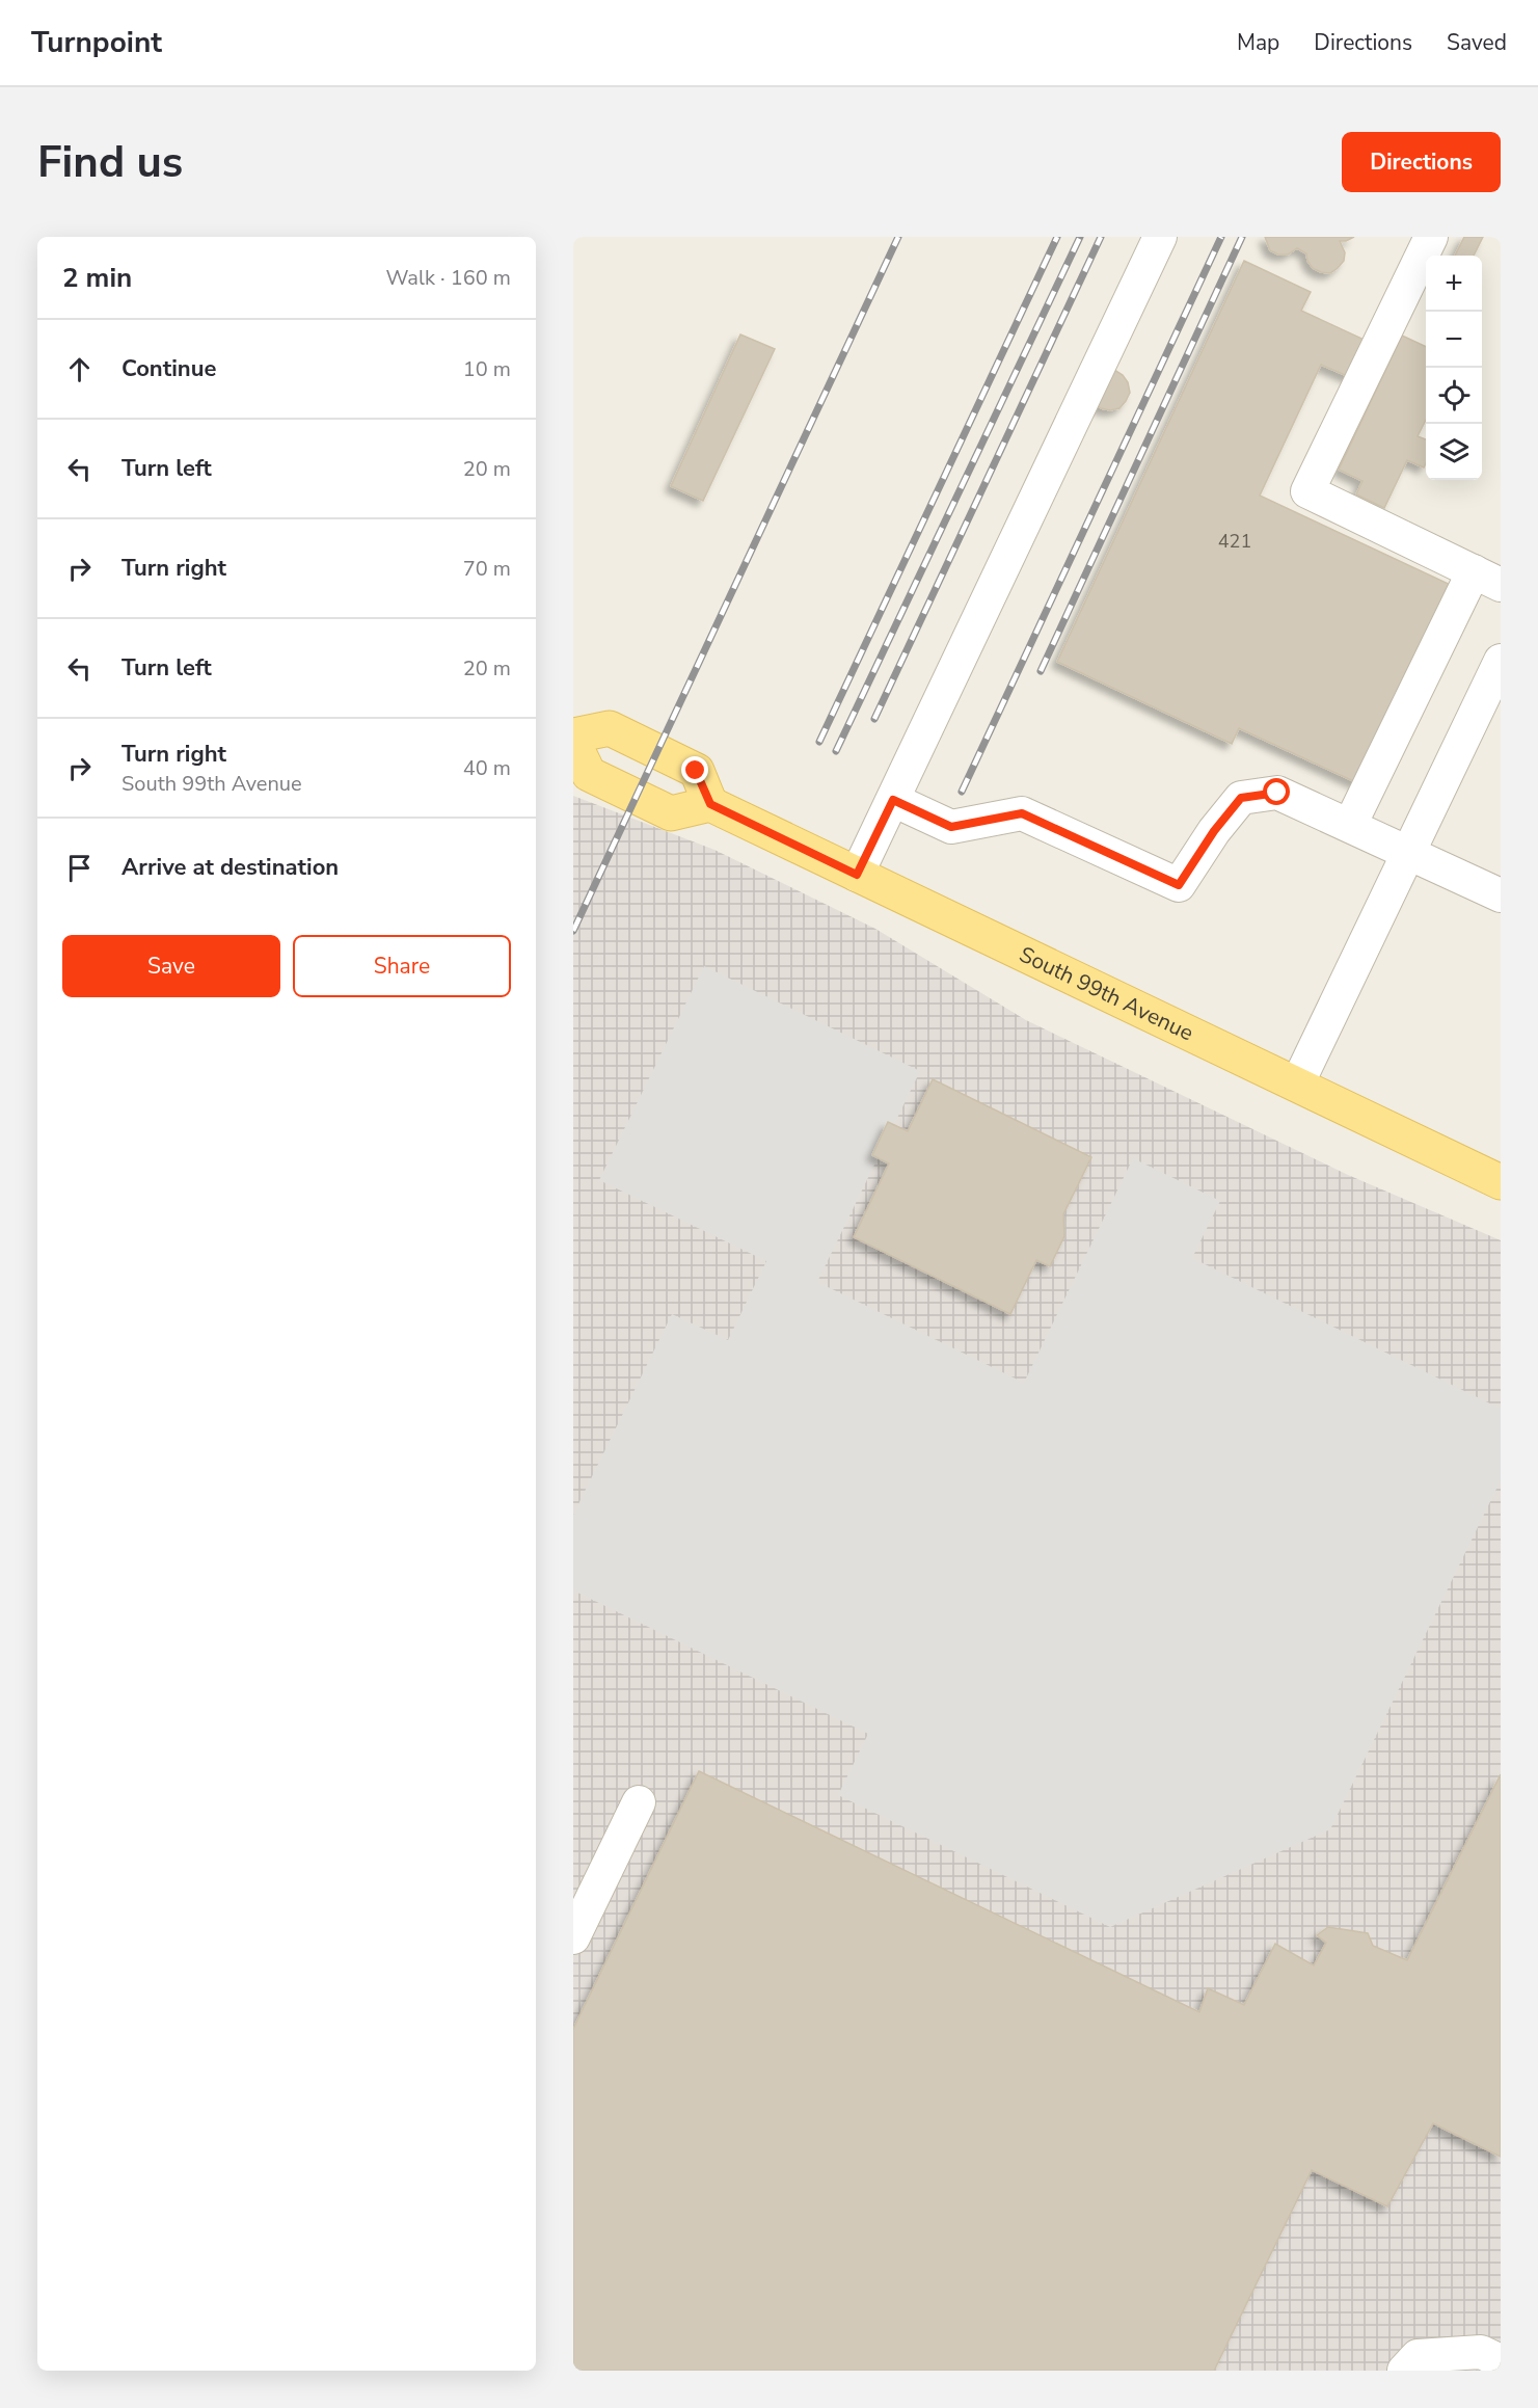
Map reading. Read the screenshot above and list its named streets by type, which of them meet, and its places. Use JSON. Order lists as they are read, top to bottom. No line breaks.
{"streets":{"main road":["South 99th Avenue"]},"house_numbers":["421"],"page":{"header":"Turnpoint","nav":["Map","Directions","Saved"],"buttons":["Directions",["Save","Share"]],"title":"Find us","heading":["2 min","Walk · 160 m"],"map_buttons":["+","−"],"list":[["Continue","10 m"],["Turn left","20 m"],["Turn right","70 m"],["Turn left","20 m"],["Turn right","South 99th Avenue","40 m"],"Arrive at destination"]}}
